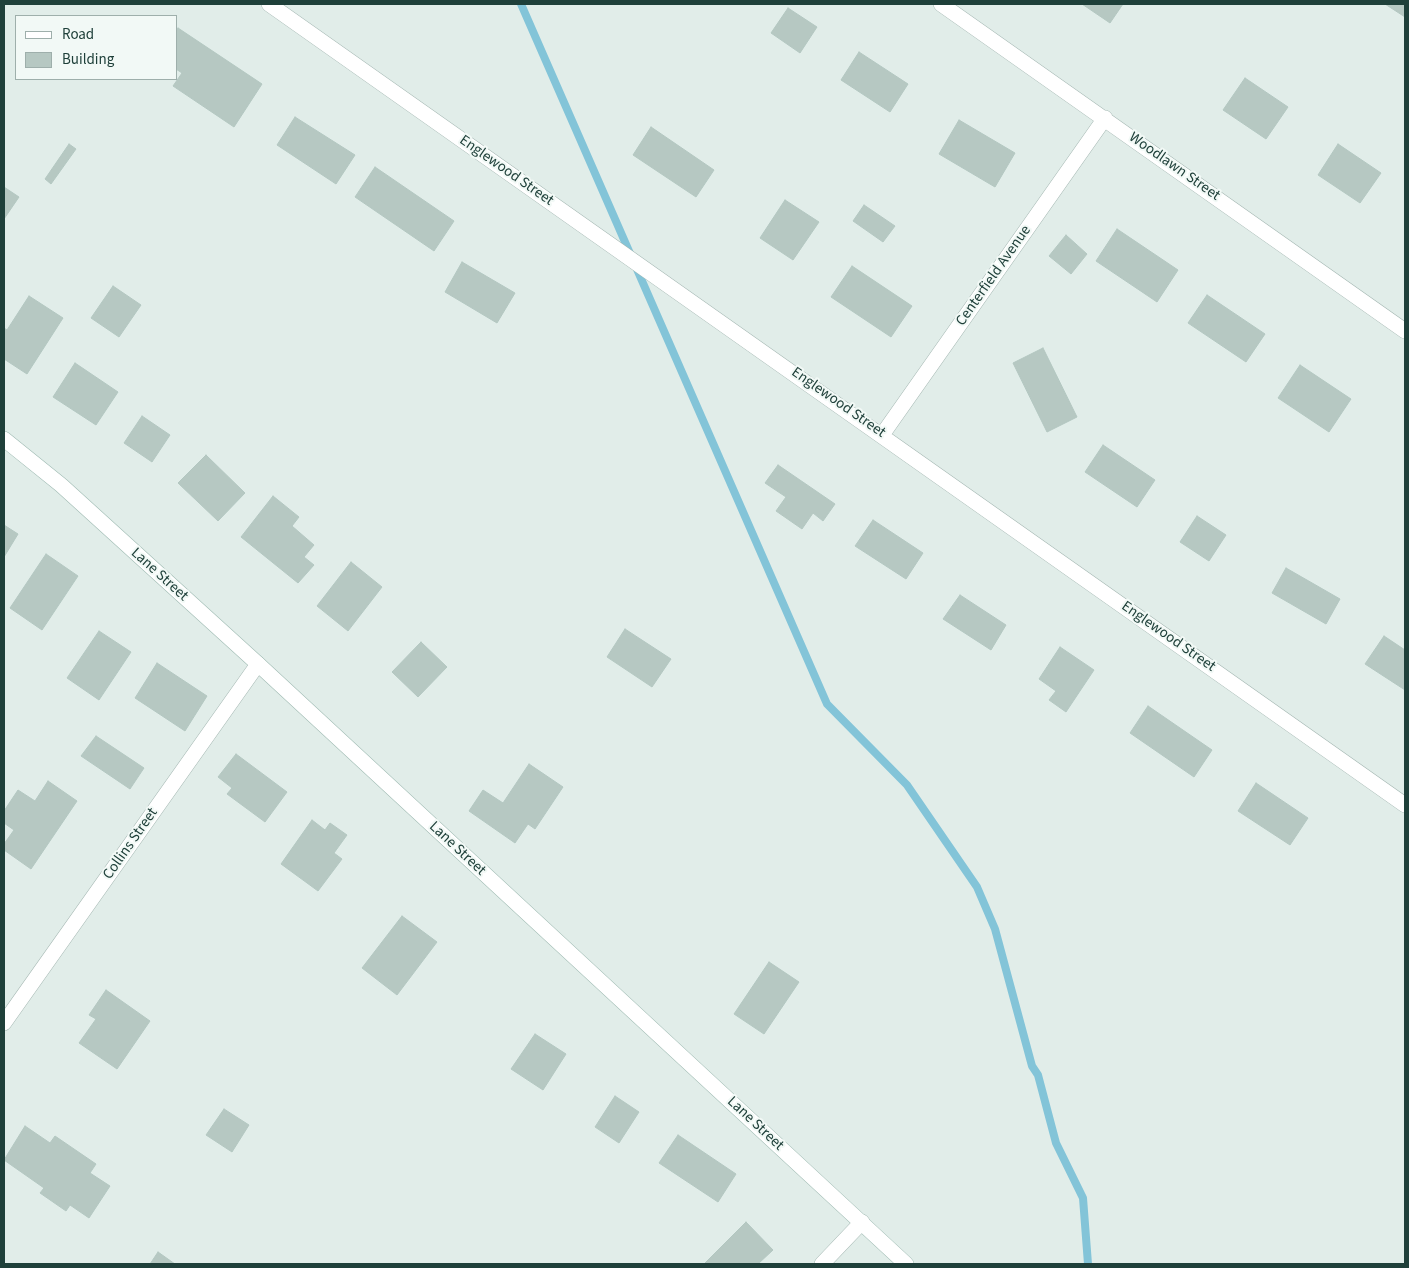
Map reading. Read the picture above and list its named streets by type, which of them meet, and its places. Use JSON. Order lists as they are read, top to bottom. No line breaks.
{"streets":{"street":["Woodlawn Street","Englewood Street","Centerfield Avenue","Lane Street","Collins Street"]},"crossings":[["Woodlawn Street","Centerfield Avenue"],["Englewood Street","Centerfield Avenue"],["Lane Street","Collins Street"]],"legend":["Road","Building"]}
